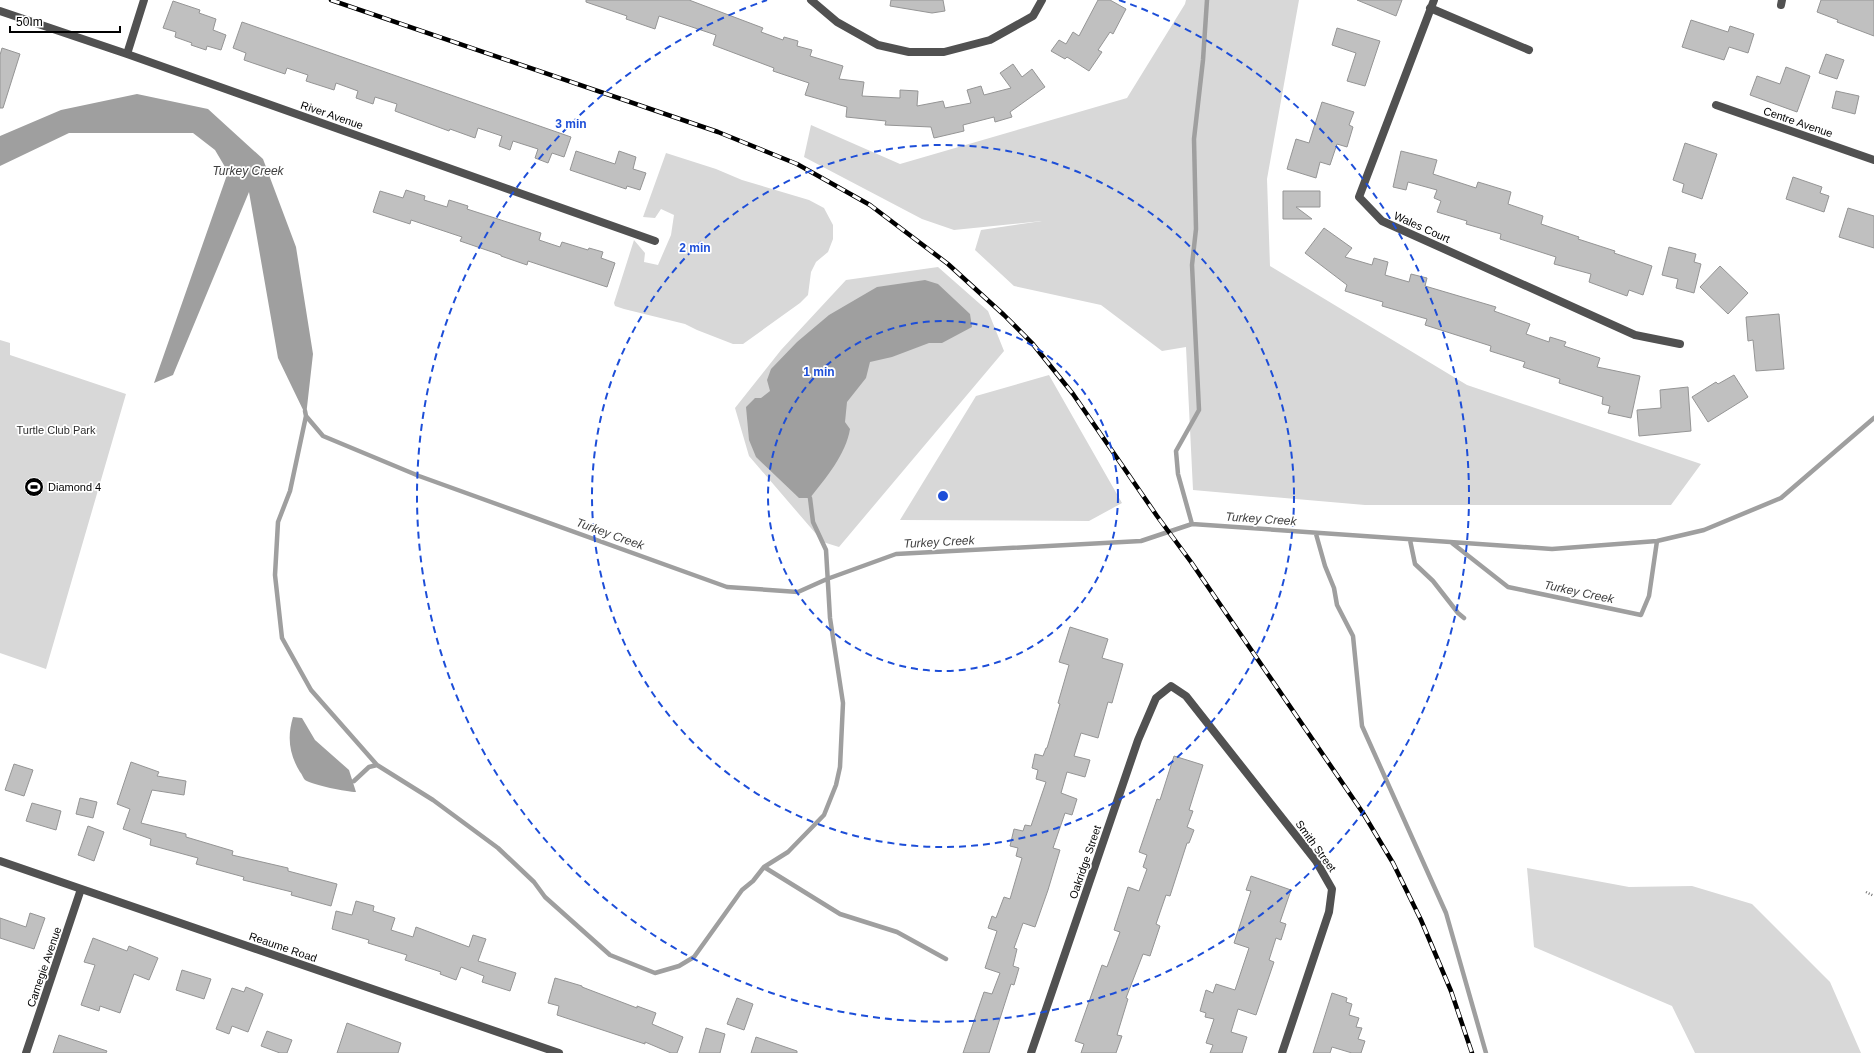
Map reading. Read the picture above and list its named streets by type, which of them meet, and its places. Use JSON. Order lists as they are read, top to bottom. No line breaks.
{"streets":{"street":["River Avenue","Centre Avenue","Wales Court","Smith Street","Oakridge Street","Reaume Road","Carnegie Avenue"]},"crossings":[["Smith Street","Oakridge Street"],["Reaume Road","Carnegie Avenue"]],"water":["Turkey Creek"],"parks":["Turtle Club Park"],"places":{"sports":["Diamond 4"]},"scale_bar":"50 m","rings":["3 min","2 min","1 min"]}
